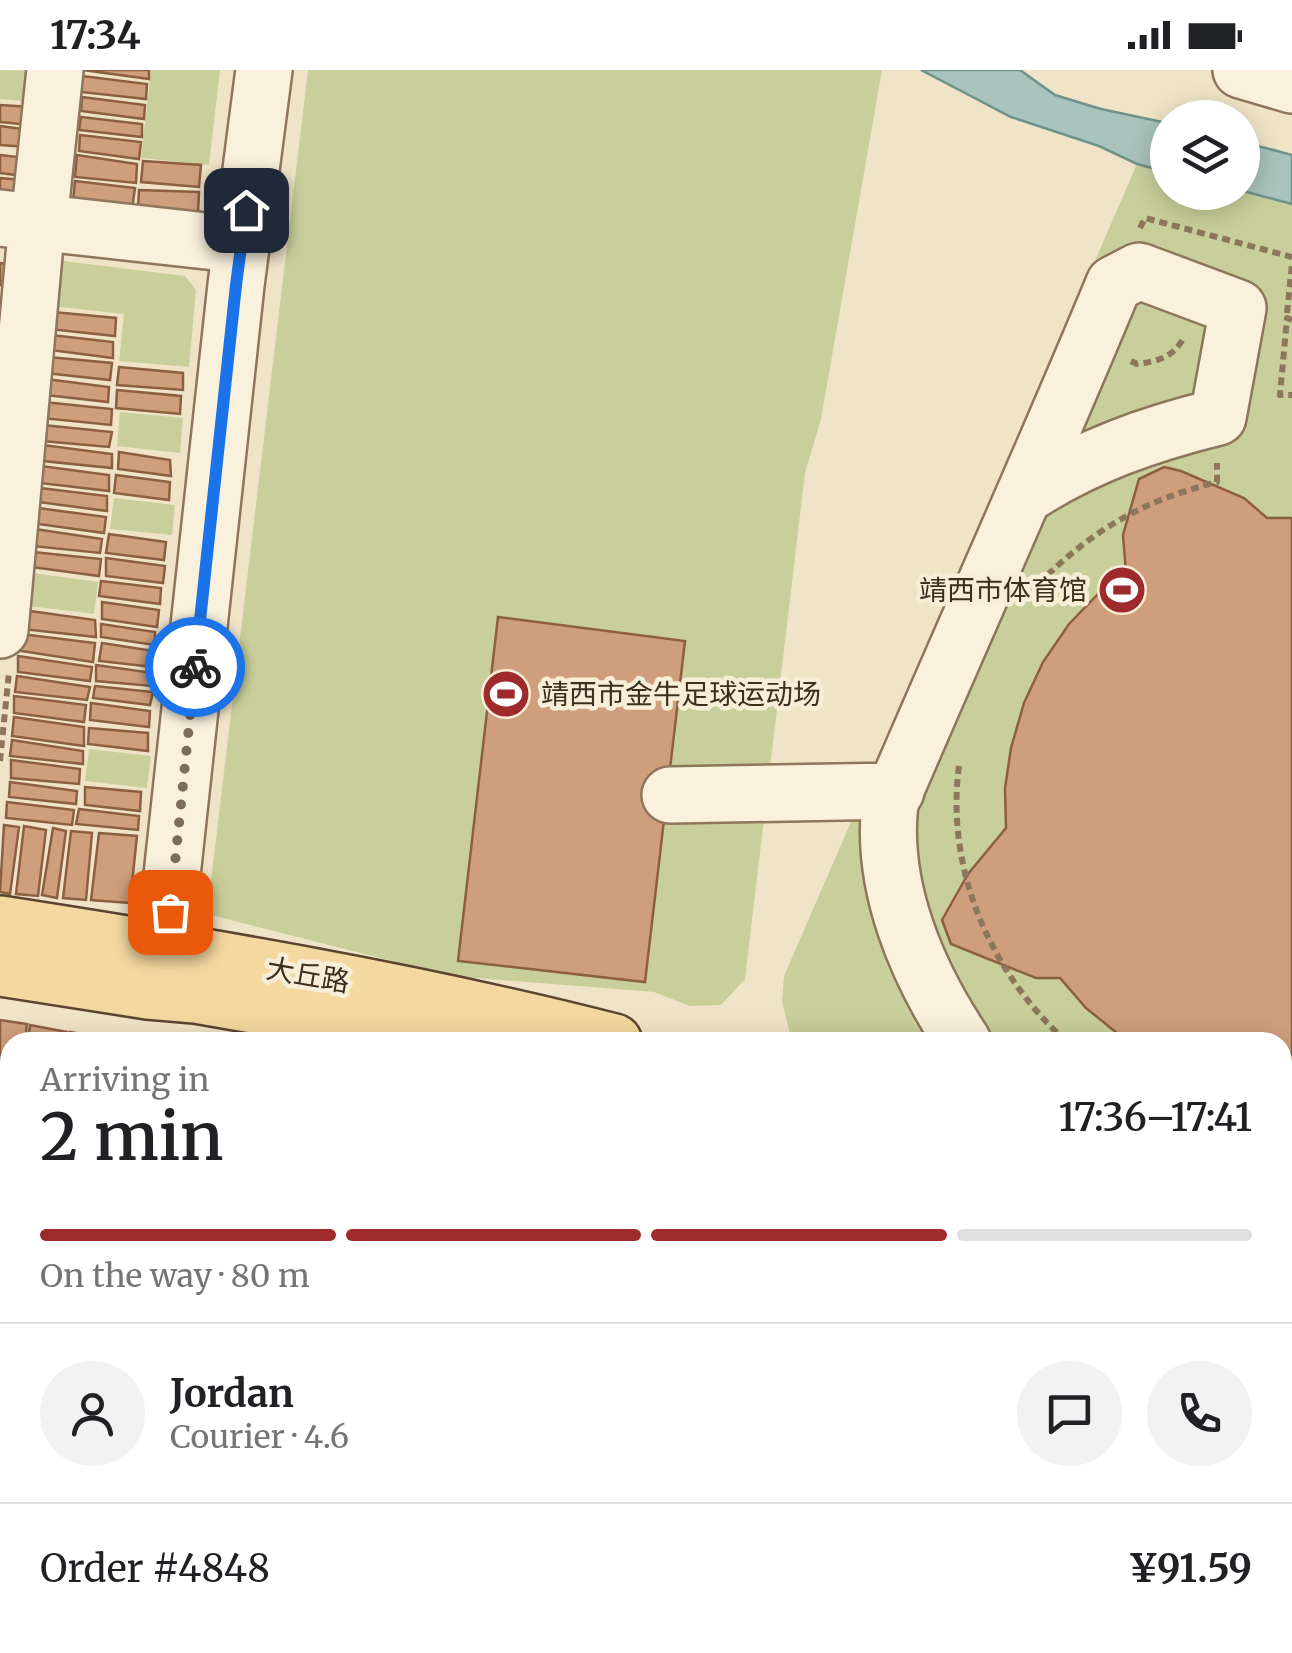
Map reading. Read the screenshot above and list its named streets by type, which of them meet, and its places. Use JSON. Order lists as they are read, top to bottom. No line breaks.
{"streets":{"main road":["大丘路"]},"places":{"sports":["靖西市体育馆","靖西市金牛足球运动场"]},"page":{"status":"17:34","heading":["2 min","Arriving in","17:36–17:41"],"panel":["Jordan","Courier · 4.6","Order #4848","¥91.59"],"bar":"On the way · 80 m"}}
